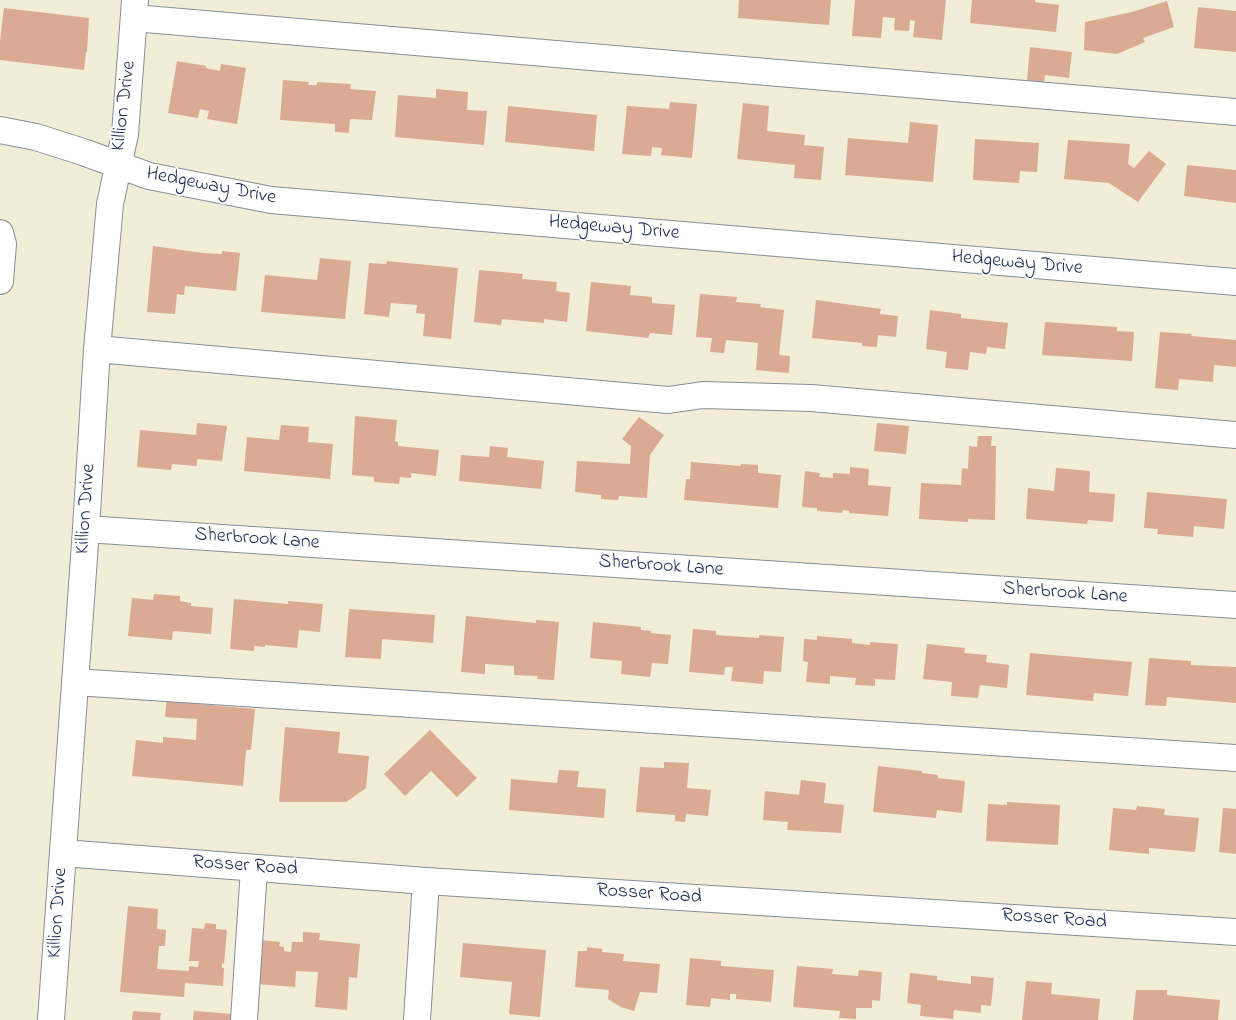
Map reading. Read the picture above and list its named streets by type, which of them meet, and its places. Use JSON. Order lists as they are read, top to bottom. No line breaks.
{"streets":{"street":["Killion Drive","Hedgeway Drive","Sherbrook Lane","Rosser Road"]},"crossings":[["Killion Drive","Hedgeway Drive"],["Killion Drive","Sherbrook Lane"],["Killion Drive","Rosser Road"]]}
